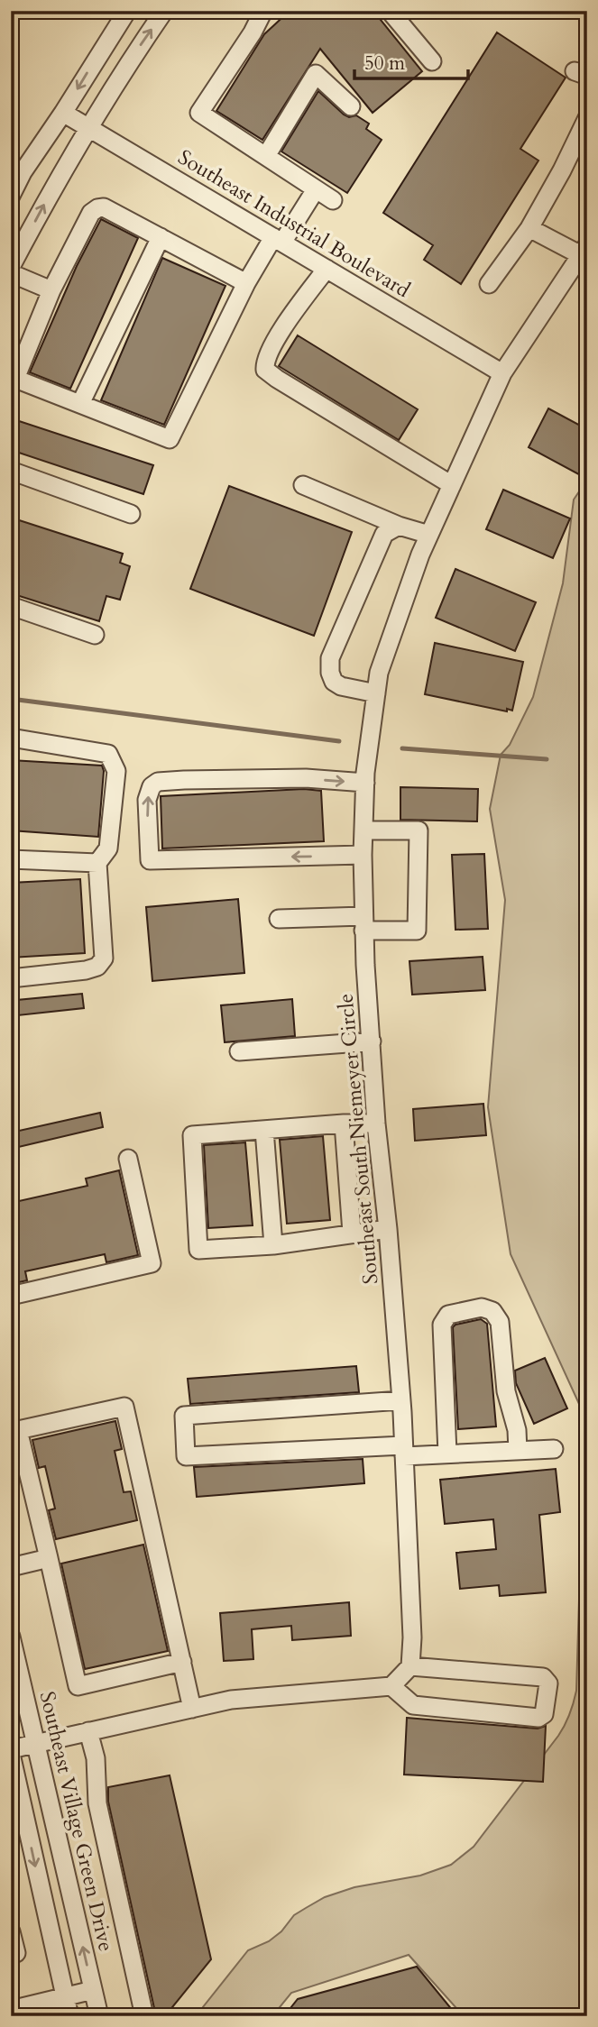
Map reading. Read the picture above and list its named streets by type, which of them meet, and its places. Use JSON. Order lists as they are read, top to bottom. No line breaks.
{"streets":{"street":["Southeast Industrial Boulevard","Southeast South Niemeyer Circle","Southeast Village Green Drive"]},"crossings":[["Southeast Industrial Boulevard","Southeast South Niemeyer Circle"]],"scale_bar":"50 m"}
